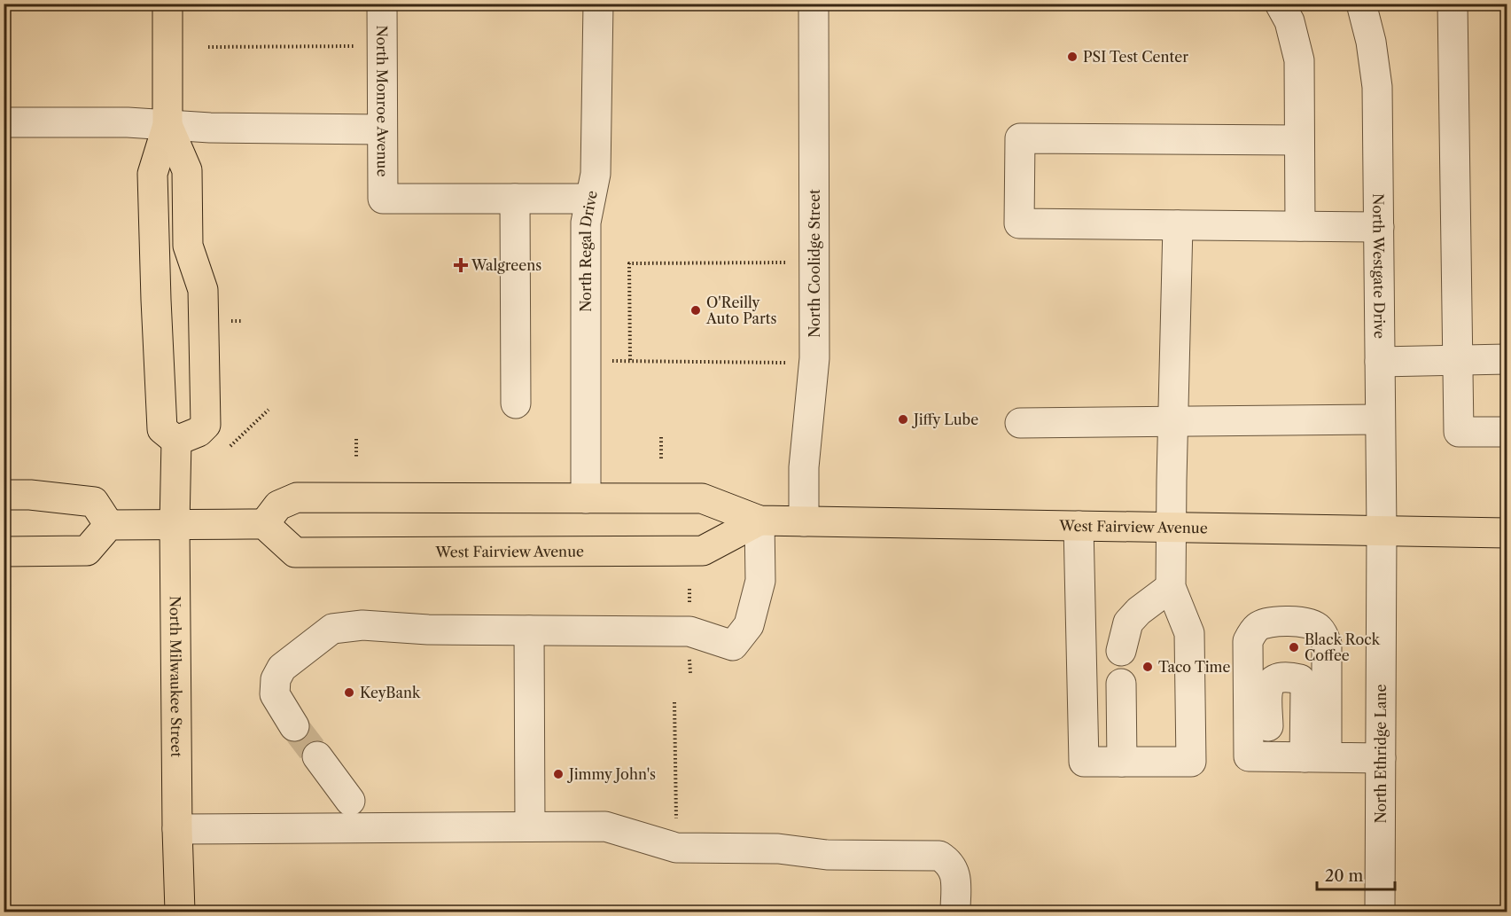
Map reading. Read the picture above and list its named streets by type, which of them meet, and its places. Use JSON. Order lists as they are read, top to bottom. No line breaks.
{"streets":{"main road":["West Fairview Avenue","North Milwaukee Street"],"street":["North Monroe Avenue","North Regal Drive","North Coolidge Street","North Westgate Drive","North Ethridge Lane"]},"crossings":[["North Regal Drive","West Fairview Avenue"],["North Coolidge Street","West Fairview Avenue"],["North Westgate Drive","West Fairview Avenue"],["North Westgate Drive","North Ethridge Lane"],["West Fairview Avenue","North Ethridge Lane"]],"places":{"other":["PSI Test Center","O'Reilly Auto Parts","Jiffy Lube","Black Rock Coffee","Taco Time","KeyBank","Jimmy John's"],"health":["Walgreens"]},"scale_bar":"20 m"}
